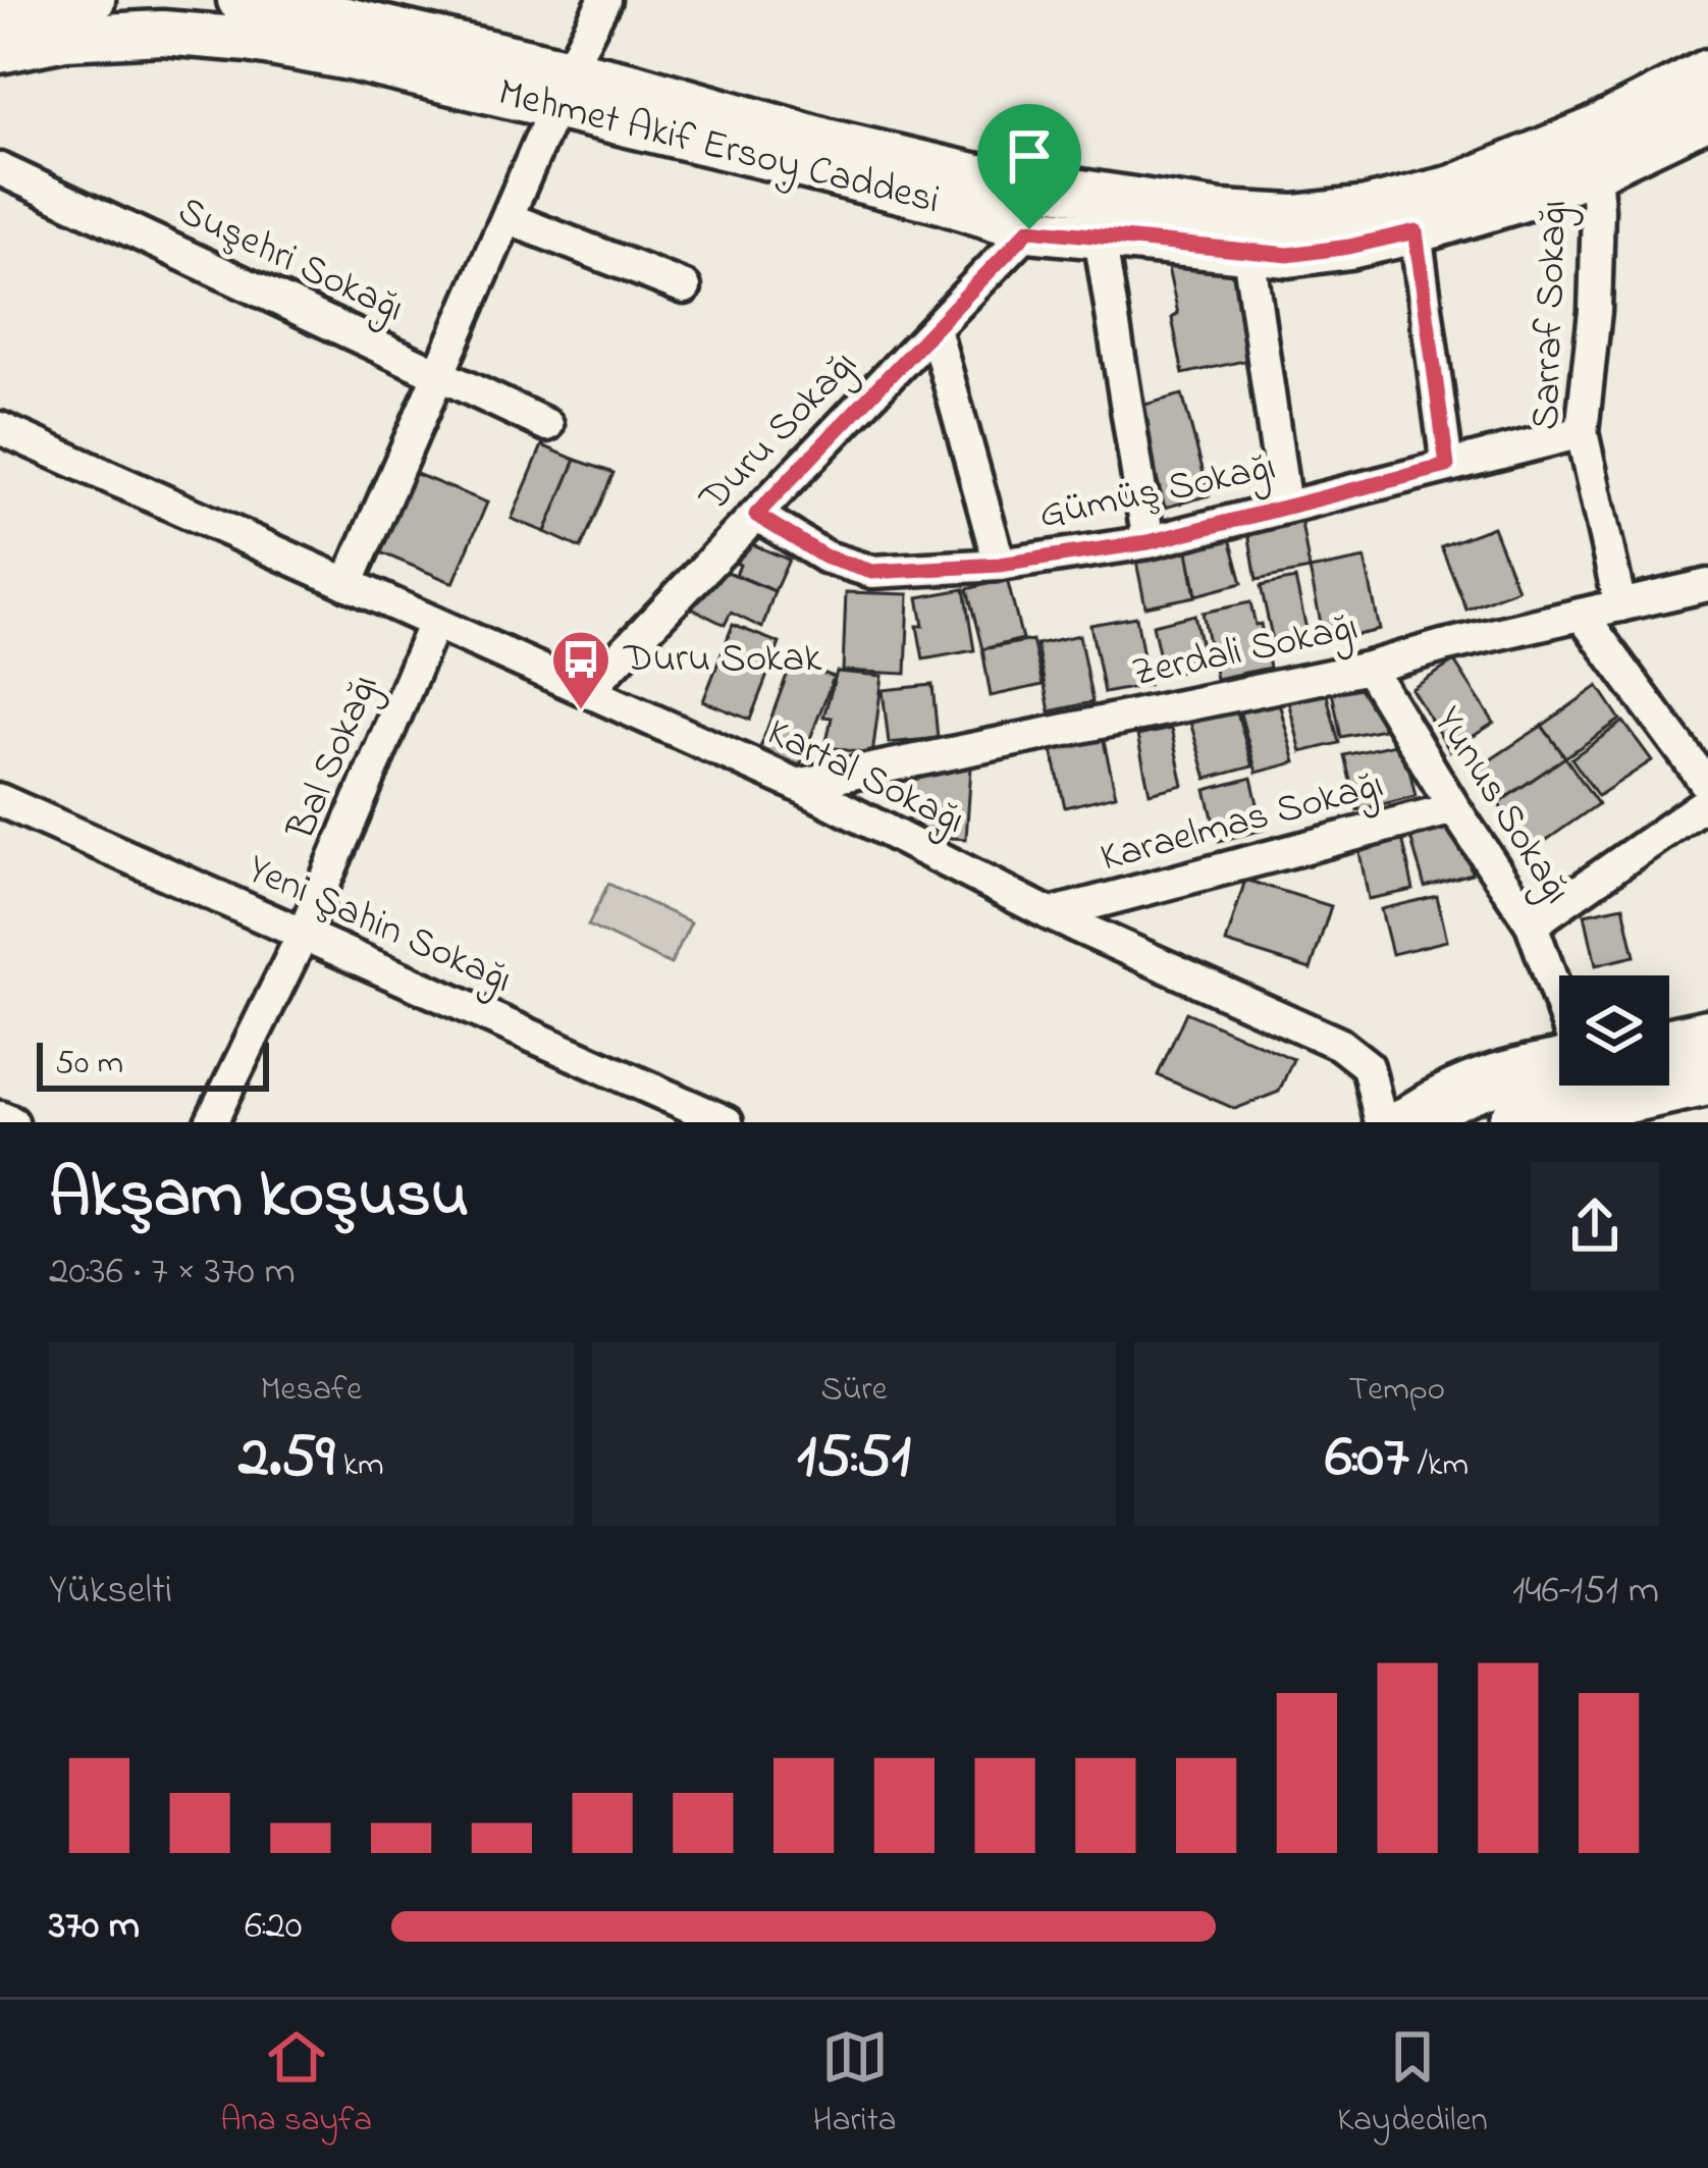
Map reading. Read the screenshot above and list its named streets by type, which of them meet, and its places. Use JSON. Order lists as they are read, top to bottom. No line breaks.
{"streets":{"main road":["Mehmet Akif Ersoy Caddesi"],"street":["Suşehri Sokağı","Sarraf Sokağı","Duru Sokağı","Gümüş Sokağı","Zerdali Sokağı","Bal Sokağı","Kartal Sokağı","Yunus Sokağı","Karaelmas Sokağı","Yeni Şahin Sokağı"]},"crossings":[["Mehmet Akif Ersoy Caddesi","Sarraf Sokağı"],["Mehmet Akif Ersoy Caddesi","Duru Sokağı"],["Sarraf Sokağı","Gümüş Sokağı"],["Sarraf Sokağı","Zerdali Sokağı"],["Duru Sokağı","Gümüş Sokağı"],["Duru Sokağı","Kartal Sokağı"],["Zerdali Sokağı","Kartal Sokağı"],["Zerdali Sokağı","Yunus Sokağı"],["Bal Sokağı","Kartal Sokağı"],["Bal Sokağı","Yeni Şahin Sokağı"],["Kartal Sokağı","Karaelmas Sokağı"],["Yunus Sokağı","Karaelmas Sokağı"]],"places":{"bus stop":["Duru Sokak"]},"scale_bar":"50 m","page":{"scale":"50 m","heading":["Akşam koşusu","20:36 · 7 × 370 m"],"stats":[["Mesafe","2.59 km"],["Süre","15:51"],["Tempo","6:07 /km"]],"chart":["Yükselti","146–151 m"],"list":[{"name":"370 m","note":"6:20"}],"tabs":["Ana sayfa","Harita","Kaydedilen"]}}
